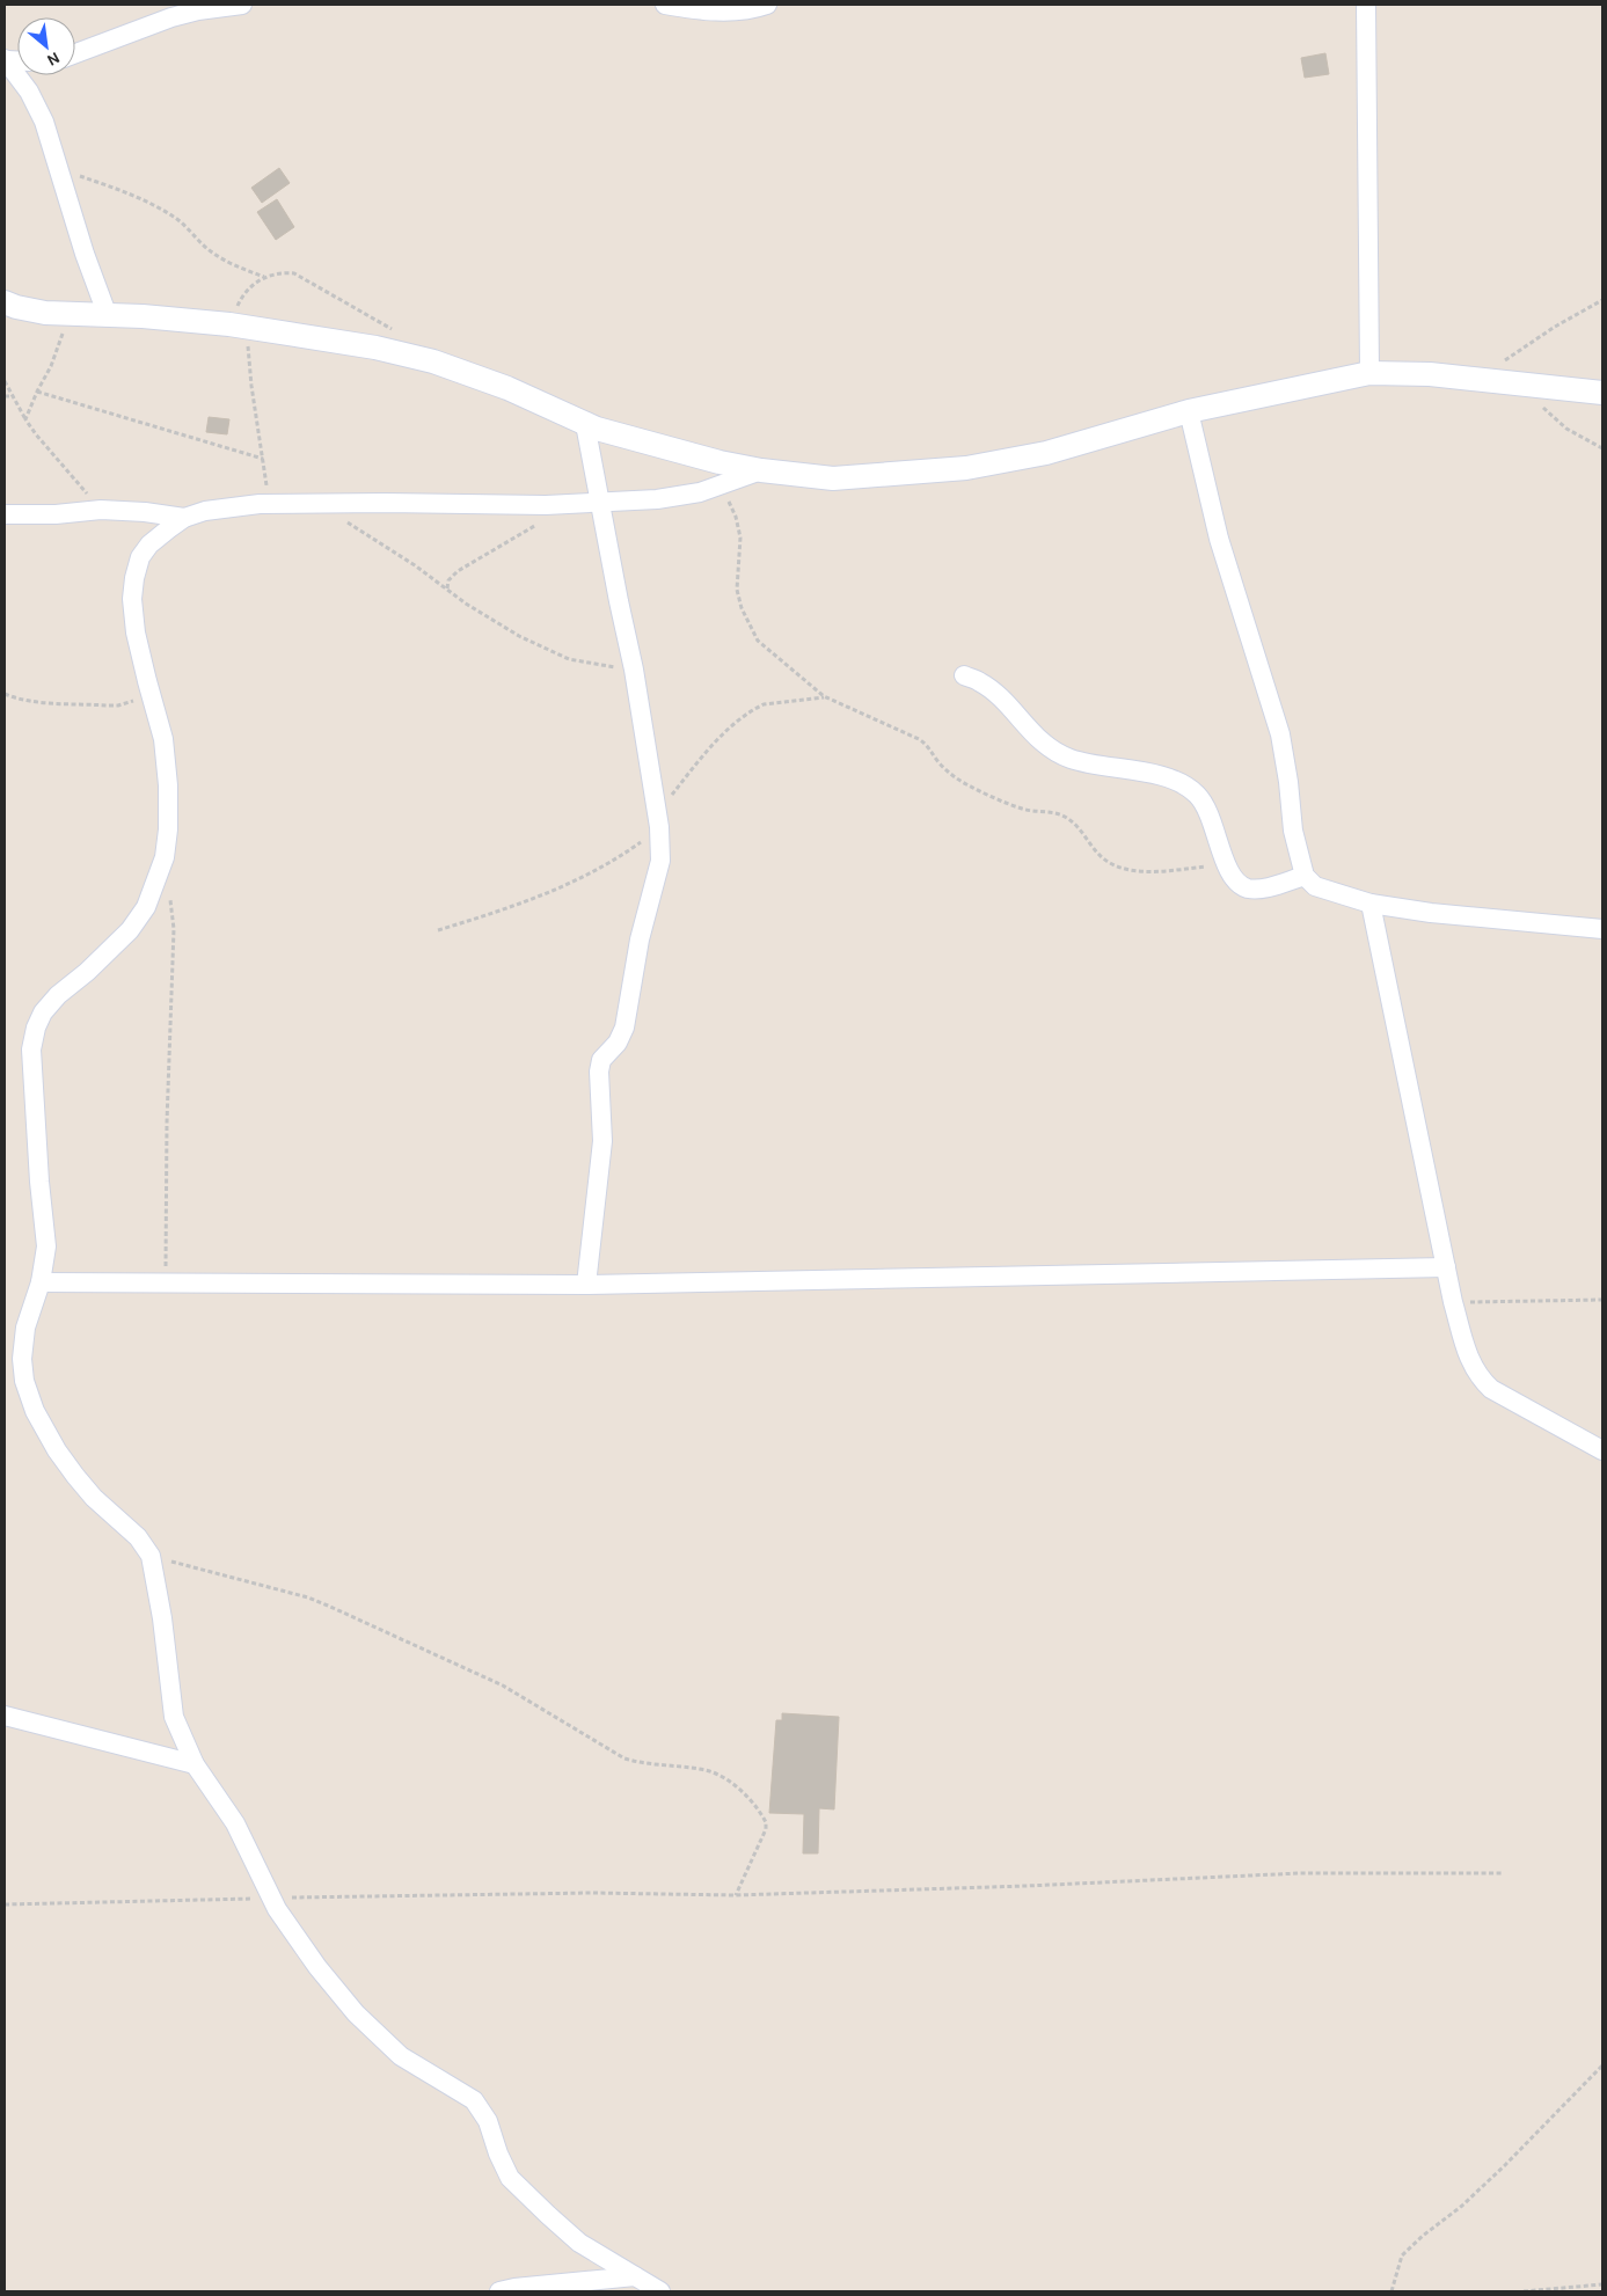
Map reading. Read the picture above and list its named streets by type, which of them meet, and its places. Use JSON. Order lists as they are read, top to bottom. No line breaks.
{"north":"bottom right"}
